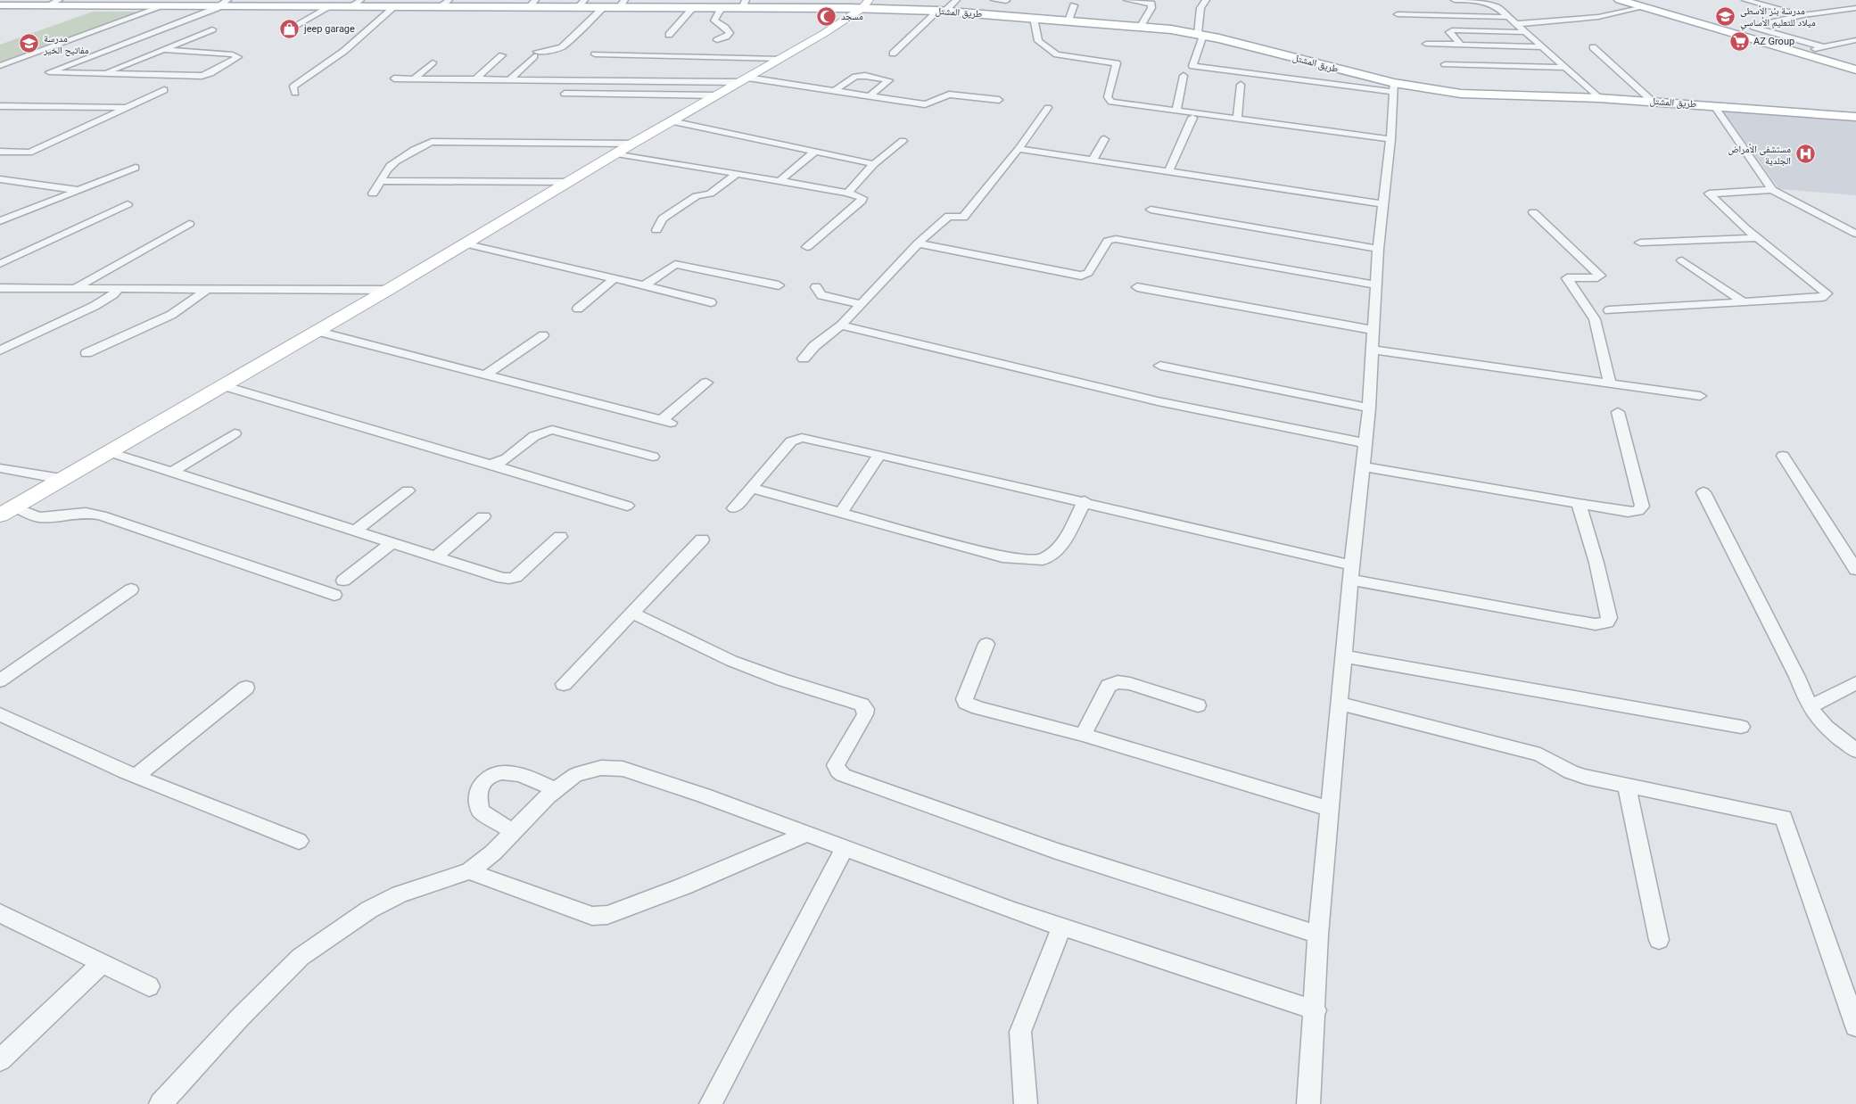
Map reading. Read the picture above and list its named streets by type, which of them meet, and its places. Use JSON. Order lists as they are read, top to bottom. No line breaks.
{"streets":{"main road":["طريق المشتل"]},"places":{"mosque":["مسجد"],"school or university":["مدرسة بئر الأسطى ميلاد للتعليم الأساسي","مدرسة مفاتيح الخير"],"shop":["jeep garage"],"supermarket":["AZ Group"],"hospital":["مستشفى الأمراض الجلدية"]}}
